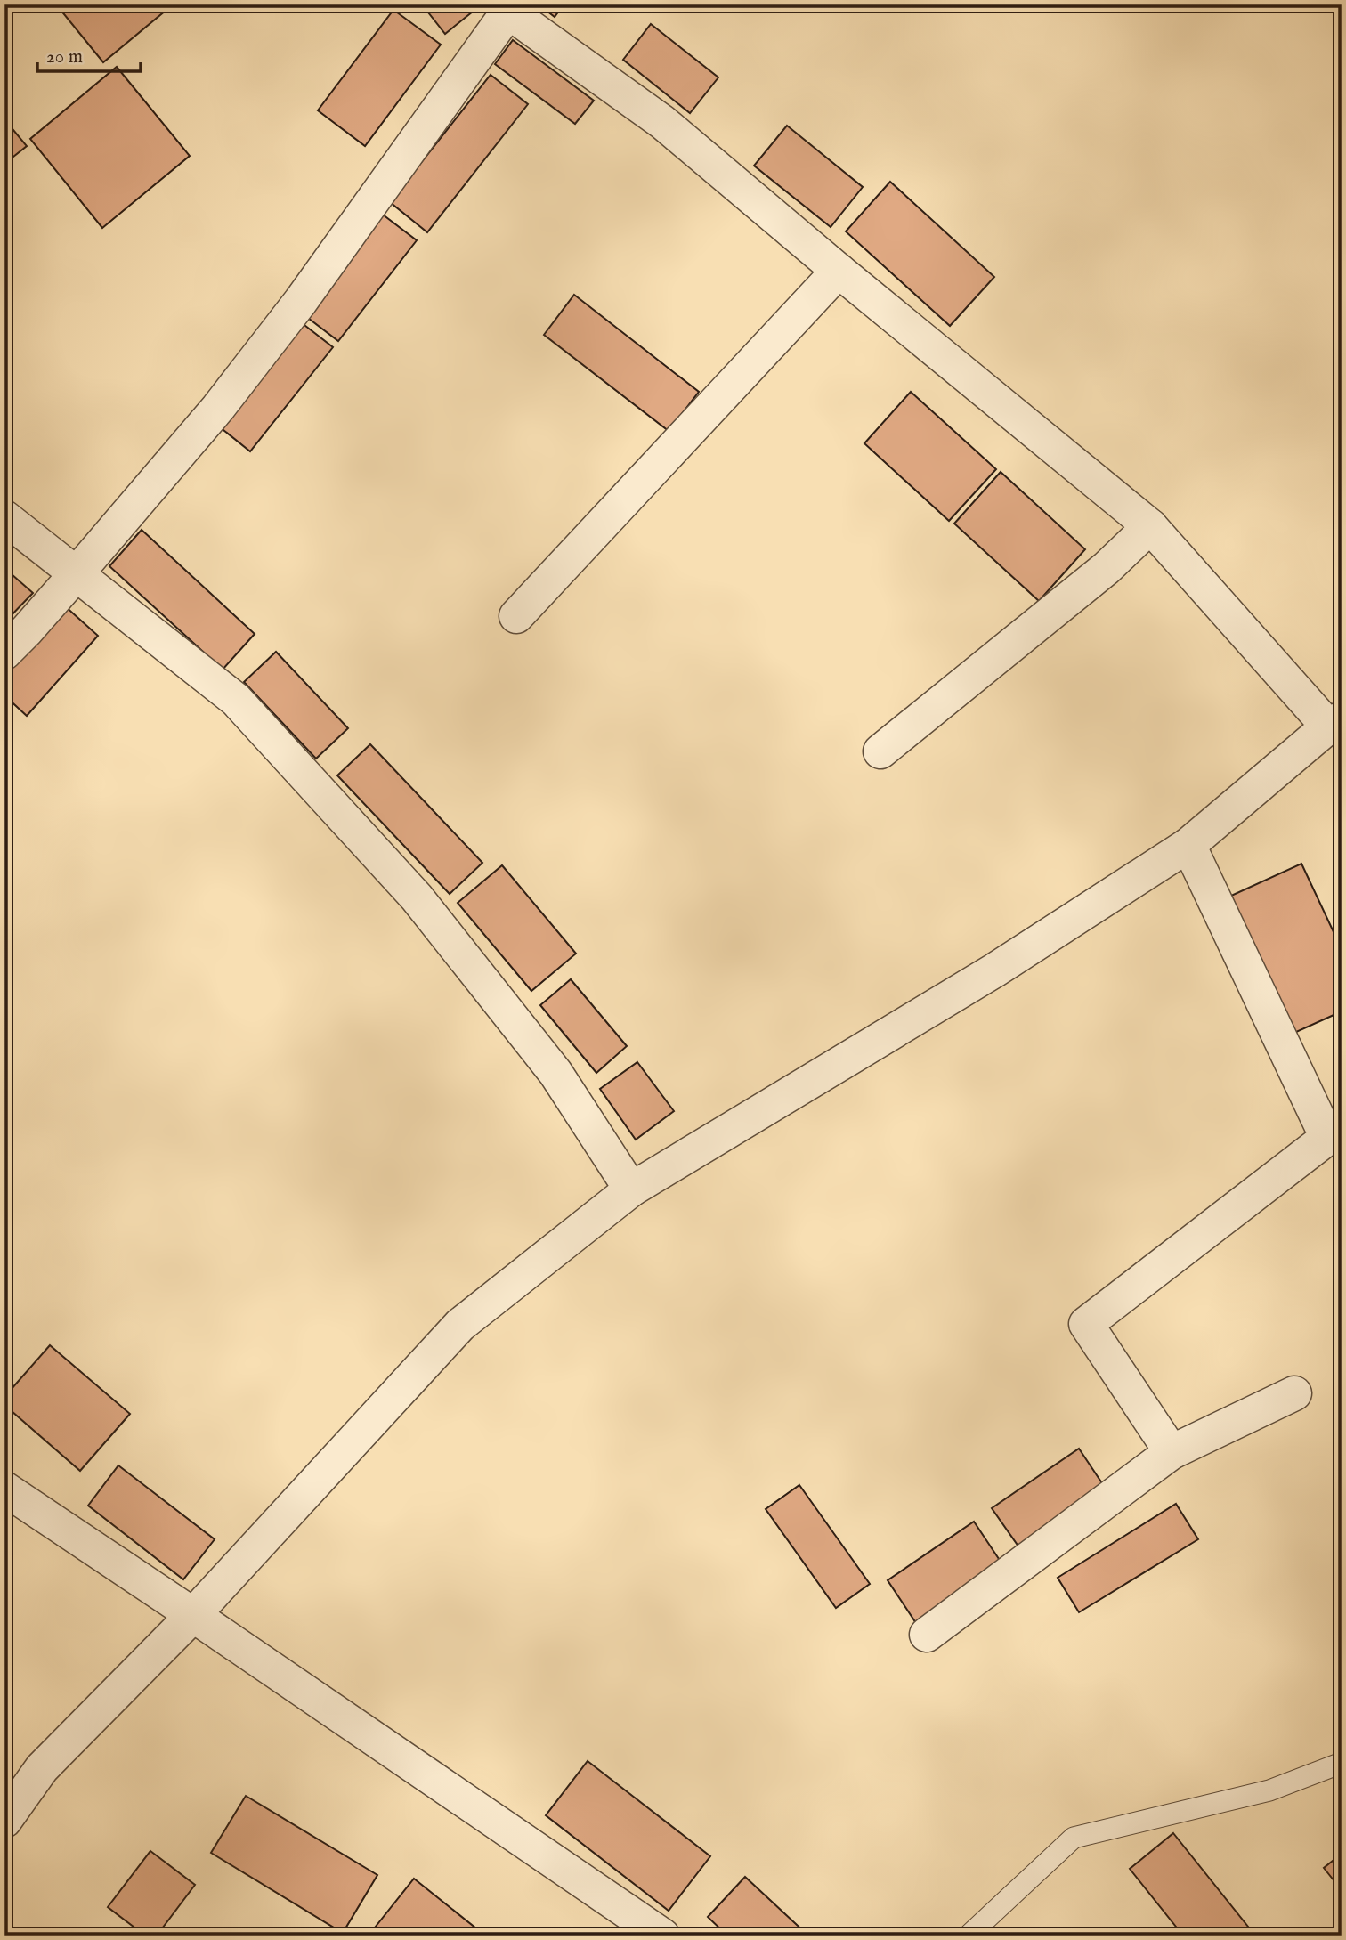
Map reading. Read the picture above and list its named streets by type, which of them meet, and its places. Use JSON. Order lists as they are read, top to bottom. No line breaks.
{"scale_bar":"20 m"}
